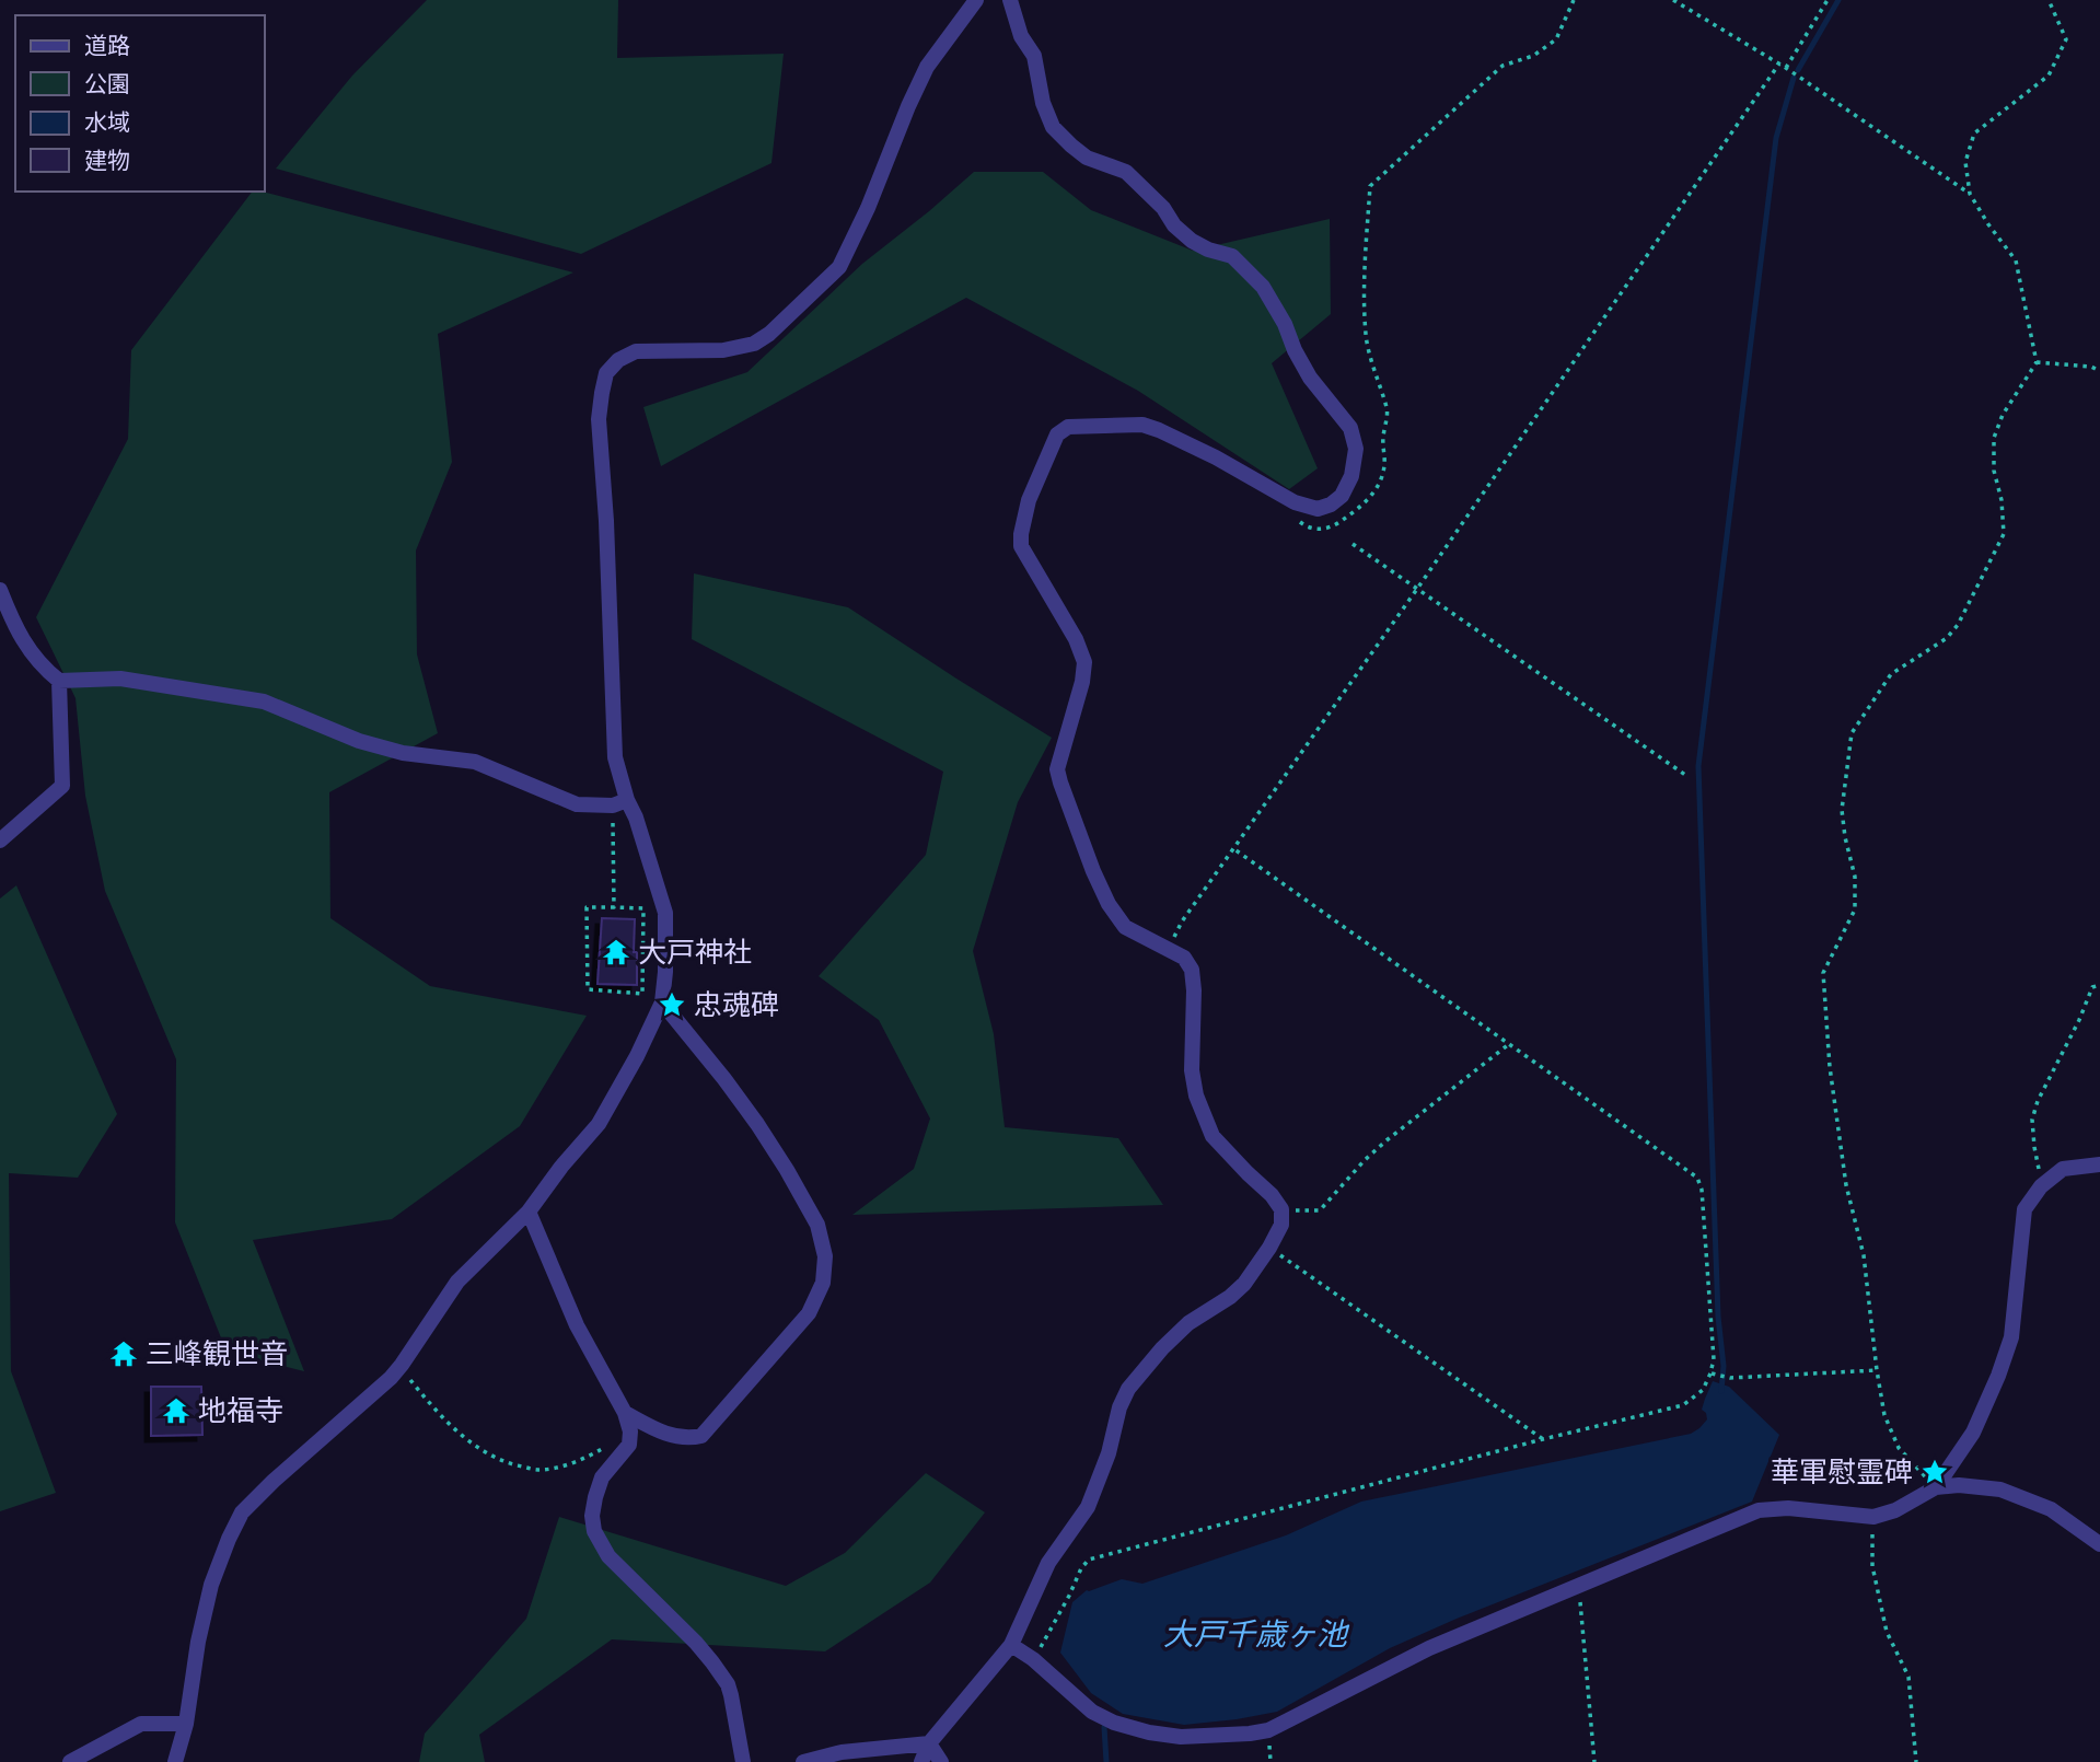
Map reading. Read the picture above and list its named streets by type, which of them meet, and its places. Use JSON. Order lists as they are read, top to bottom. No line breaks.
{"water":["大戸千歳ヶ池"],"places":{"temple":["大戸神社","三峰観世音","地福寺"],"place":["忠魂碑","華軍慰霊碑"]},"legend":["道路","公園","水域","建物"]}
